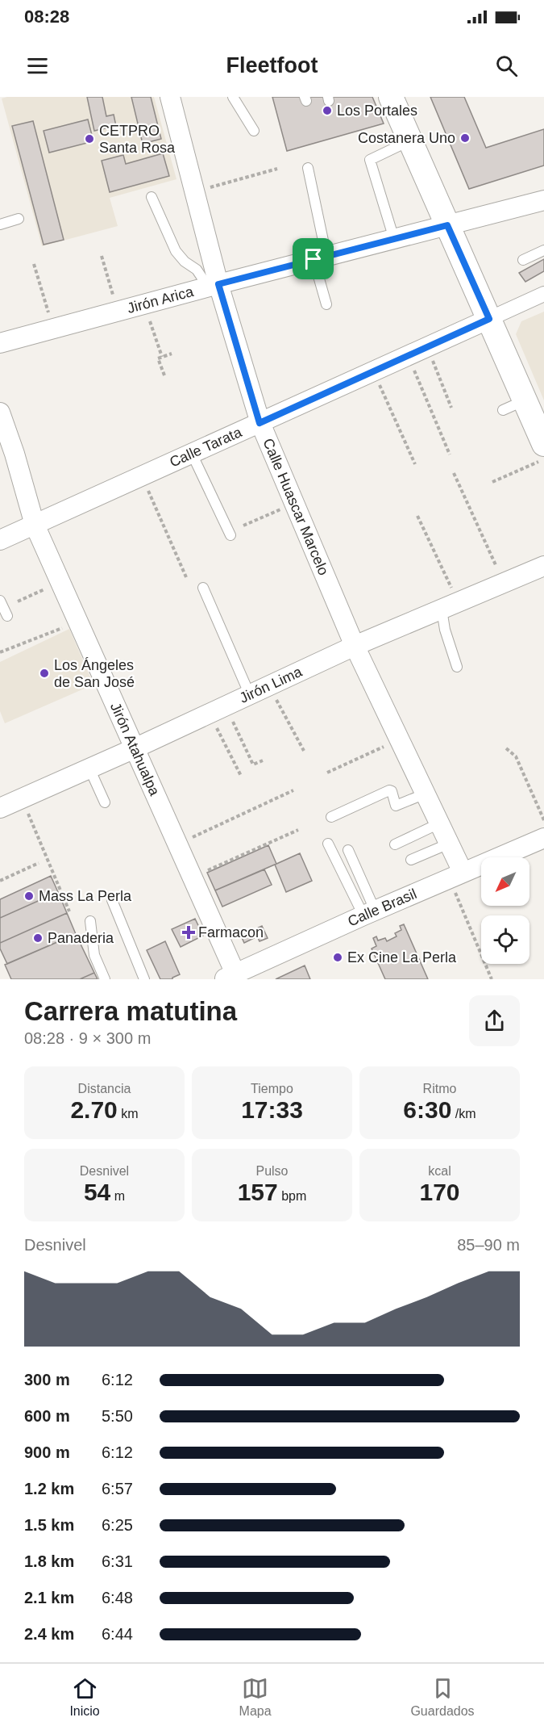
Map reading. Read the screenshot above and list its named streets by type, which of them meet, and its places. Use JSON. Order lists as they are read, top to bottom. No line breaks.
{"streets":{"street":["Jirón Arica","Calle Tarata","Calle Huascar Marcelo","Jirón Lima","Jirón Atahualpa","Calle Brasil"]},"crossings":[["Jirón Arica","Calle Huascar Marcelo"],["Calle Tarata","Calle Huascar Marcelo"],["Calle Tarata","Jirón Atahualpa"],["Calle Huascar Marcelo","Jirón Lima"],["Calle Huascar Marcelo","Calle Brasil"],["Jirón Lima","Jirón Atahualpa"],["Jirón Atahualpa","Calle Brasil"]],"places":{"other":["Los Portales","Costanera Uno","CETPRO Santa Rosa","Los Ángeles de San José","Mass La Perla","Panaderia","Ex Cine La Perla"],"health":["Farmacon"]},"north":"bottom left","page":{"status":"08:28","header":"Fleetfoot","heading":["Carrera matutina","08:28 · 9 × 300 m"],"stats":[["Distancia","2.70 km"],["Tiempo","17:33"],["Ritmo","6:30 /km"],["Desnivel","54 m"],["Pulso","157 bpm"],["kcal","170"]],"chart":["Desnivel","85–90 m"],"list":[{"name":"300 m","note":"6:12"},{"name":"600 m","note":"5:50"},{"name":"900 m","note":"6:12"},{"name":"1.2 km","note":"6:57"},{"name":"1.5 km","note":"6:25"},{"name":"1.8 km","note":"6:31"},{"name":"2.1 km","note":"6:48"},{"name":"2.4 km","note":"6:44"}],"tabs":["Inicio","Mapa","Guardados"]}}
